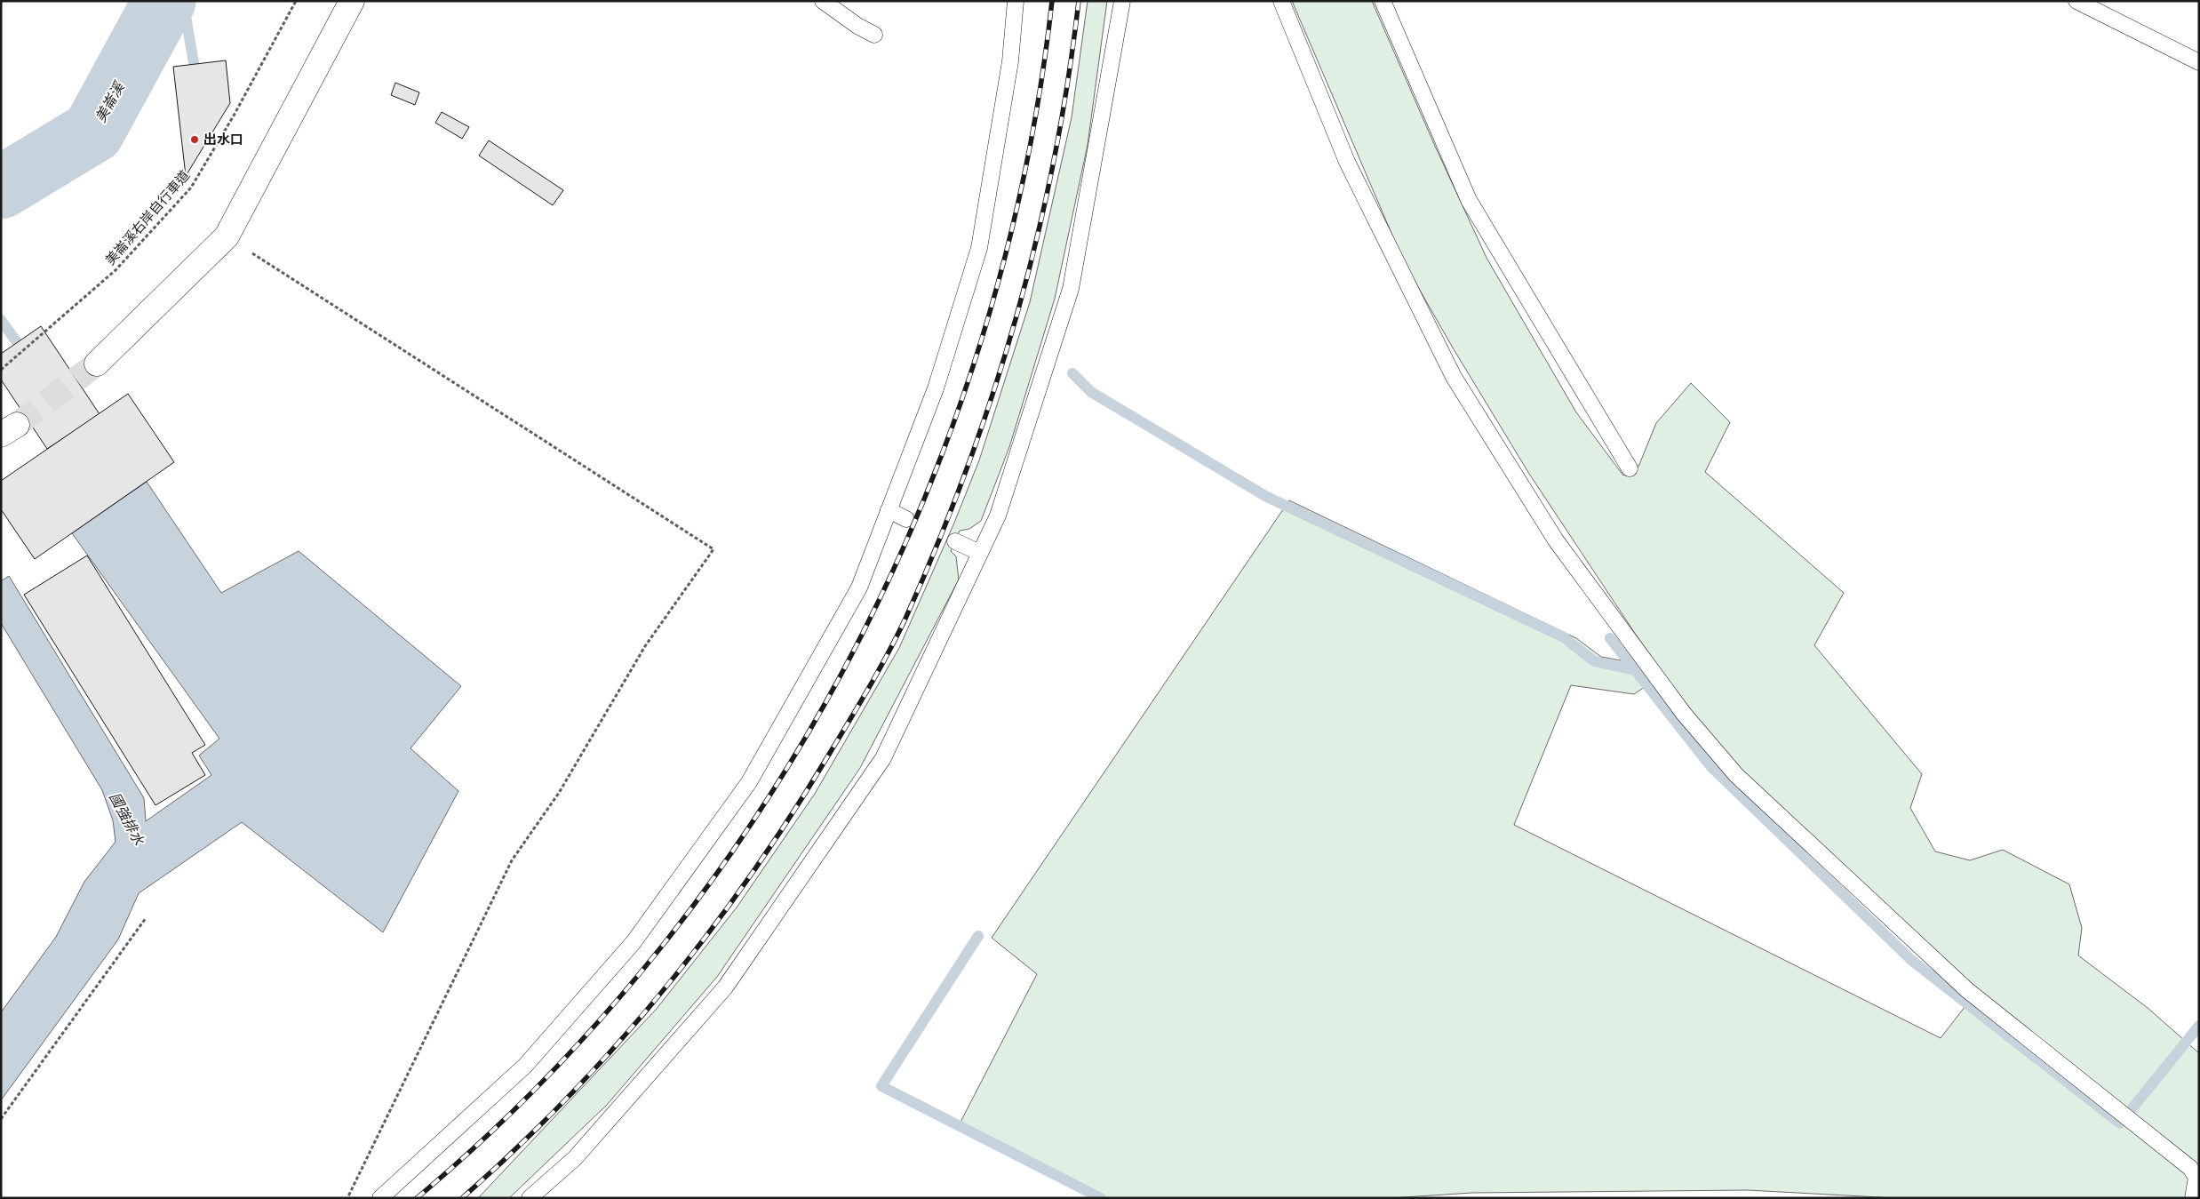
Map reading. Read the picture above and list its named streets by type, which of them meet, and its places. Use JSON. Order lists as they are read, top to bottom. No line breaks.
{"streets":{"path":["美崙溪右岸自行車道"]},"water":["美崙溪","國強排水"],"places":["出水口"]}
